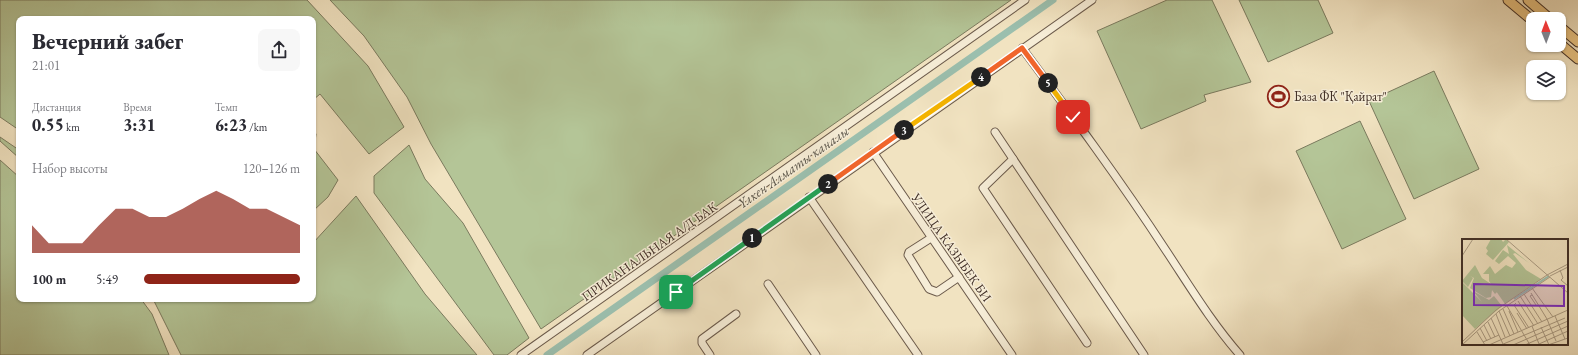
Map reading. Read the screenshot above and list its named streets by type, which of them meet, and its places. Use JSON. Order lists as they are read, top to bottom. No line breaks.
{"streets":{"street":["УЛИЦА КАЗЫБЕК БИ","ПРИКАНАЛЬНАЯ А/Д БАК"]},"water":["Үлкен Алматы каналы"],"places":{"sports":["База ФК \"Қайрат\""]},"north":"top","page":{"heading":["Вечерний забег","21:01"],"pins":["4","5","3","2","1"],"stats":[["Дистанция","0.55 km"],["Время","3:31"],["Темп","6:23 /km"]],"chart":["Набор высоты","120–126 m"],"list":[{"name":"100 m","note":"5:49"}]}}
